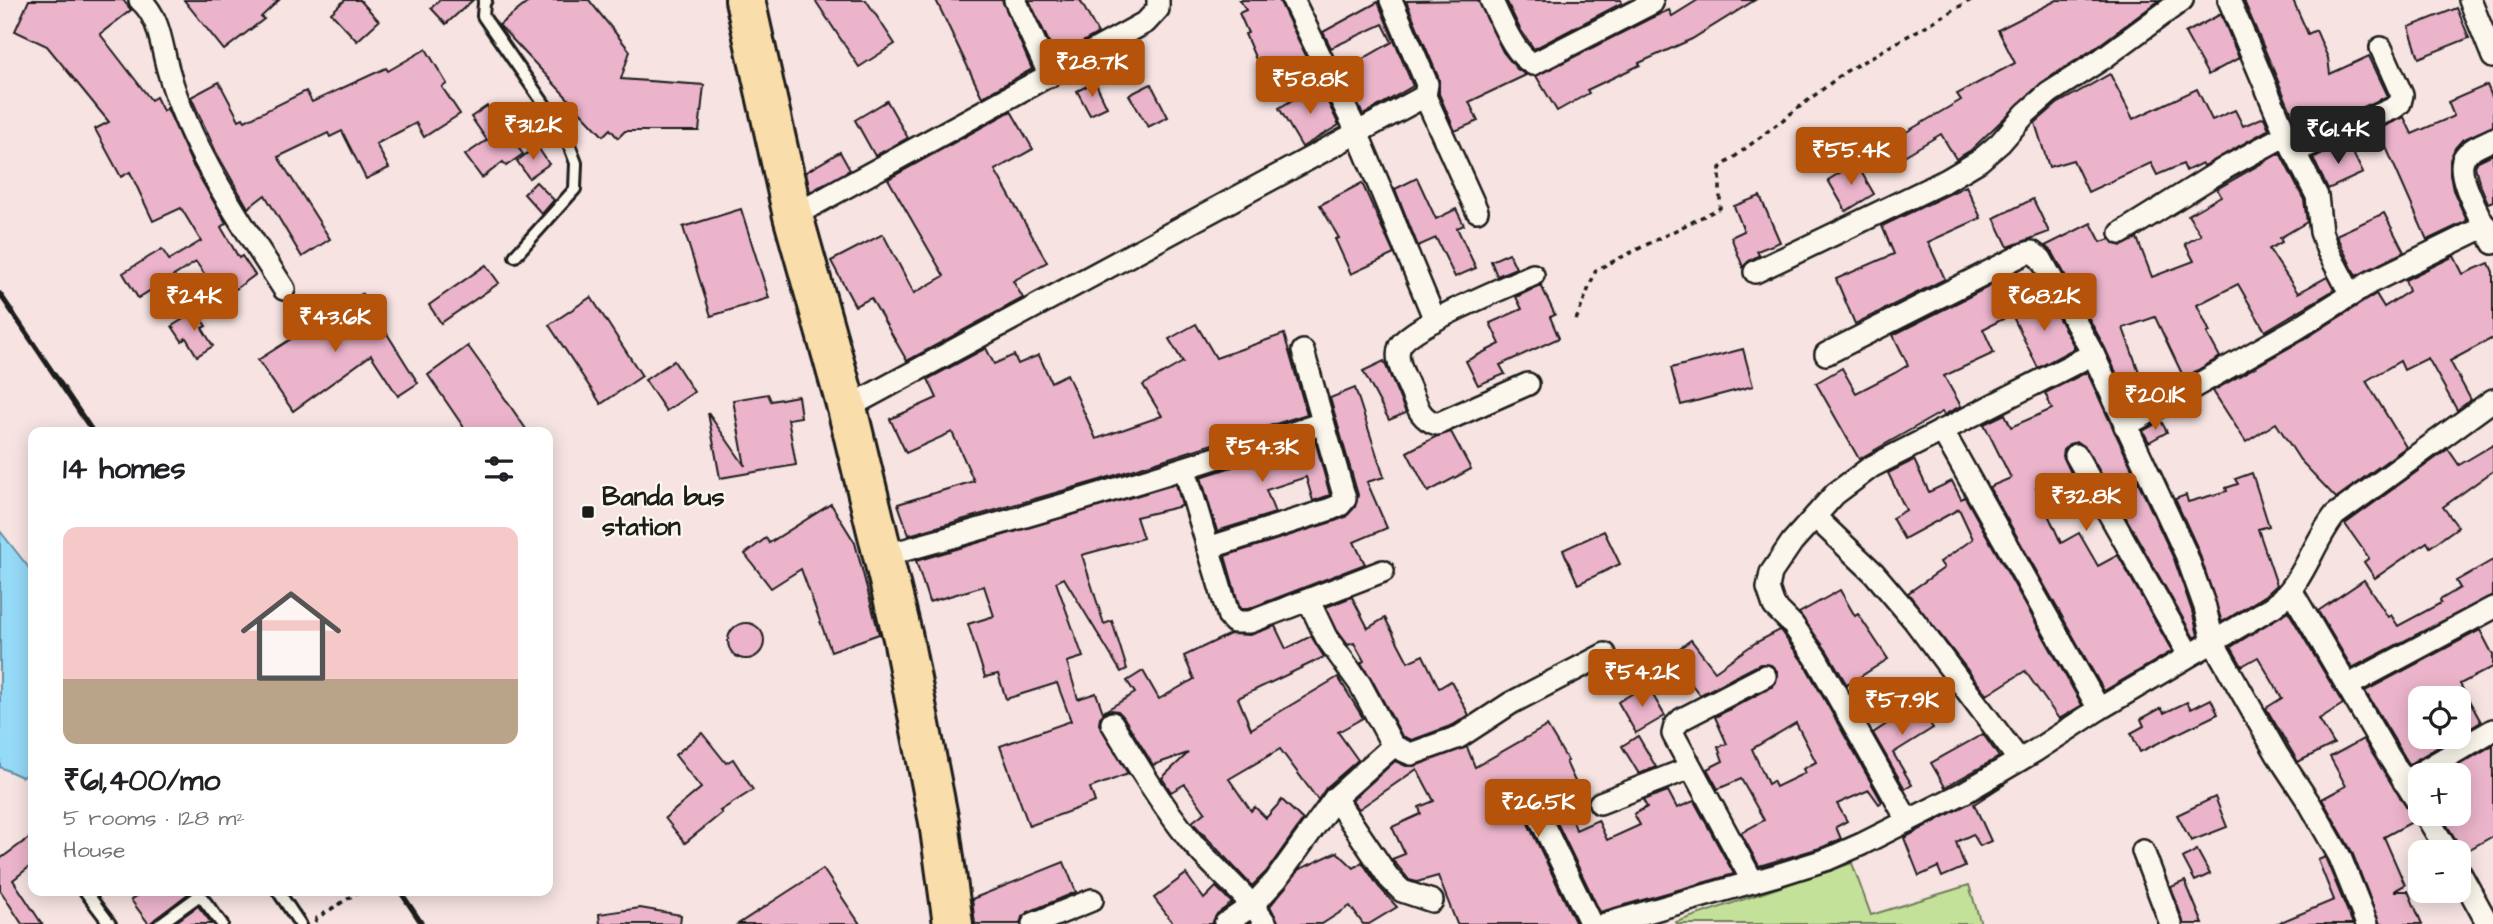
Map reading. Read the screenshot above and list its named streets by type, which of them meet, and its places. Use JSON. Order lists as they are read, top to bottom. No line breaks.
{"places":{"transit":["Banda bus station"]},"page":{"price":["₹28.7K","₹58.8K","₹31.2K","₹61.4K","₹55.4K","₹24K","₹68.2K","₹43.6K","₹20.1K","₹54.3K","₹32.8K","₹54.2K","₹57.9K","₹26.5K"],"heading":"14 homes","list":[{"name":"₹61,400/mo","note":"5 rooms · 128 m² · House"}],"map_buttons":["+","−"]}}
